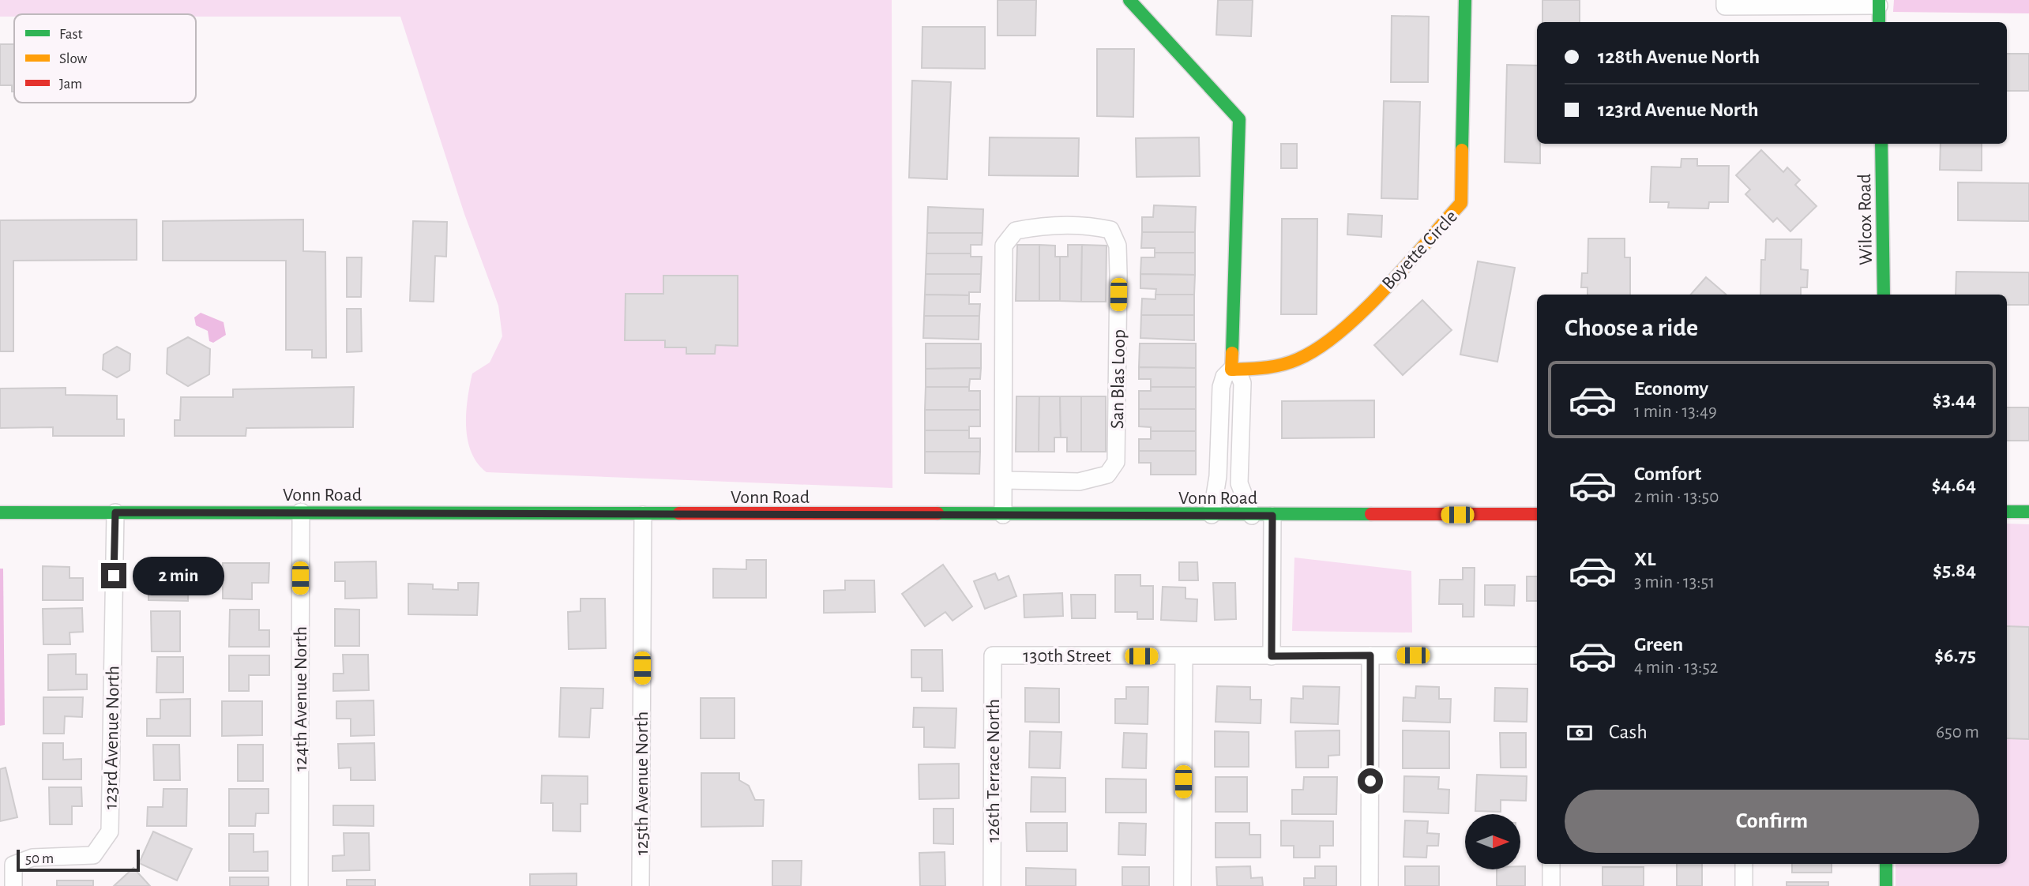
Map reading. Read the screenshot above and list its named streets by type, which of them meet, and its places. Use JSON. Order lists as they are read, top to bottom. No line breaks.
{"streets":{"street":["Wilcox Road","Boyette Circle","San Blas Loop","Vonn Road","130th Street","124th Avenue North","123rd Avenue North","126th Terrace North","125th Avenue North"]},"crossings":[["San Blas Loop","Vonn Road"],["Vonn Road","124th Avenue North"],["Vonn Road","123rd Avenue North"],["Vonn Road","125th Avenue North"],["130th Street","126th Terrace North"]],"legend":["Fast","Slow","Jam"],"scale_bar":"50 m","north":"right","page":{"banner":["128th Avenue North","123rd Avenue North"],"heading":"Choose a ride","list":[{"name":"Economy","note":"1 min · 13:49","value":"$3.44"},{"name":"Comfort","note":"2 min · 13:50","value":"$4.64"},{"name":"XL","note":"3 min · 13:51","value":"$5.84"},{"name":"Green","note":"4 min · 13:52","value":"$6.75"}],"bubble":"2 min","pay":["Cash","650 m"],"buttons":"Confirm","scale":"50 m"}}
